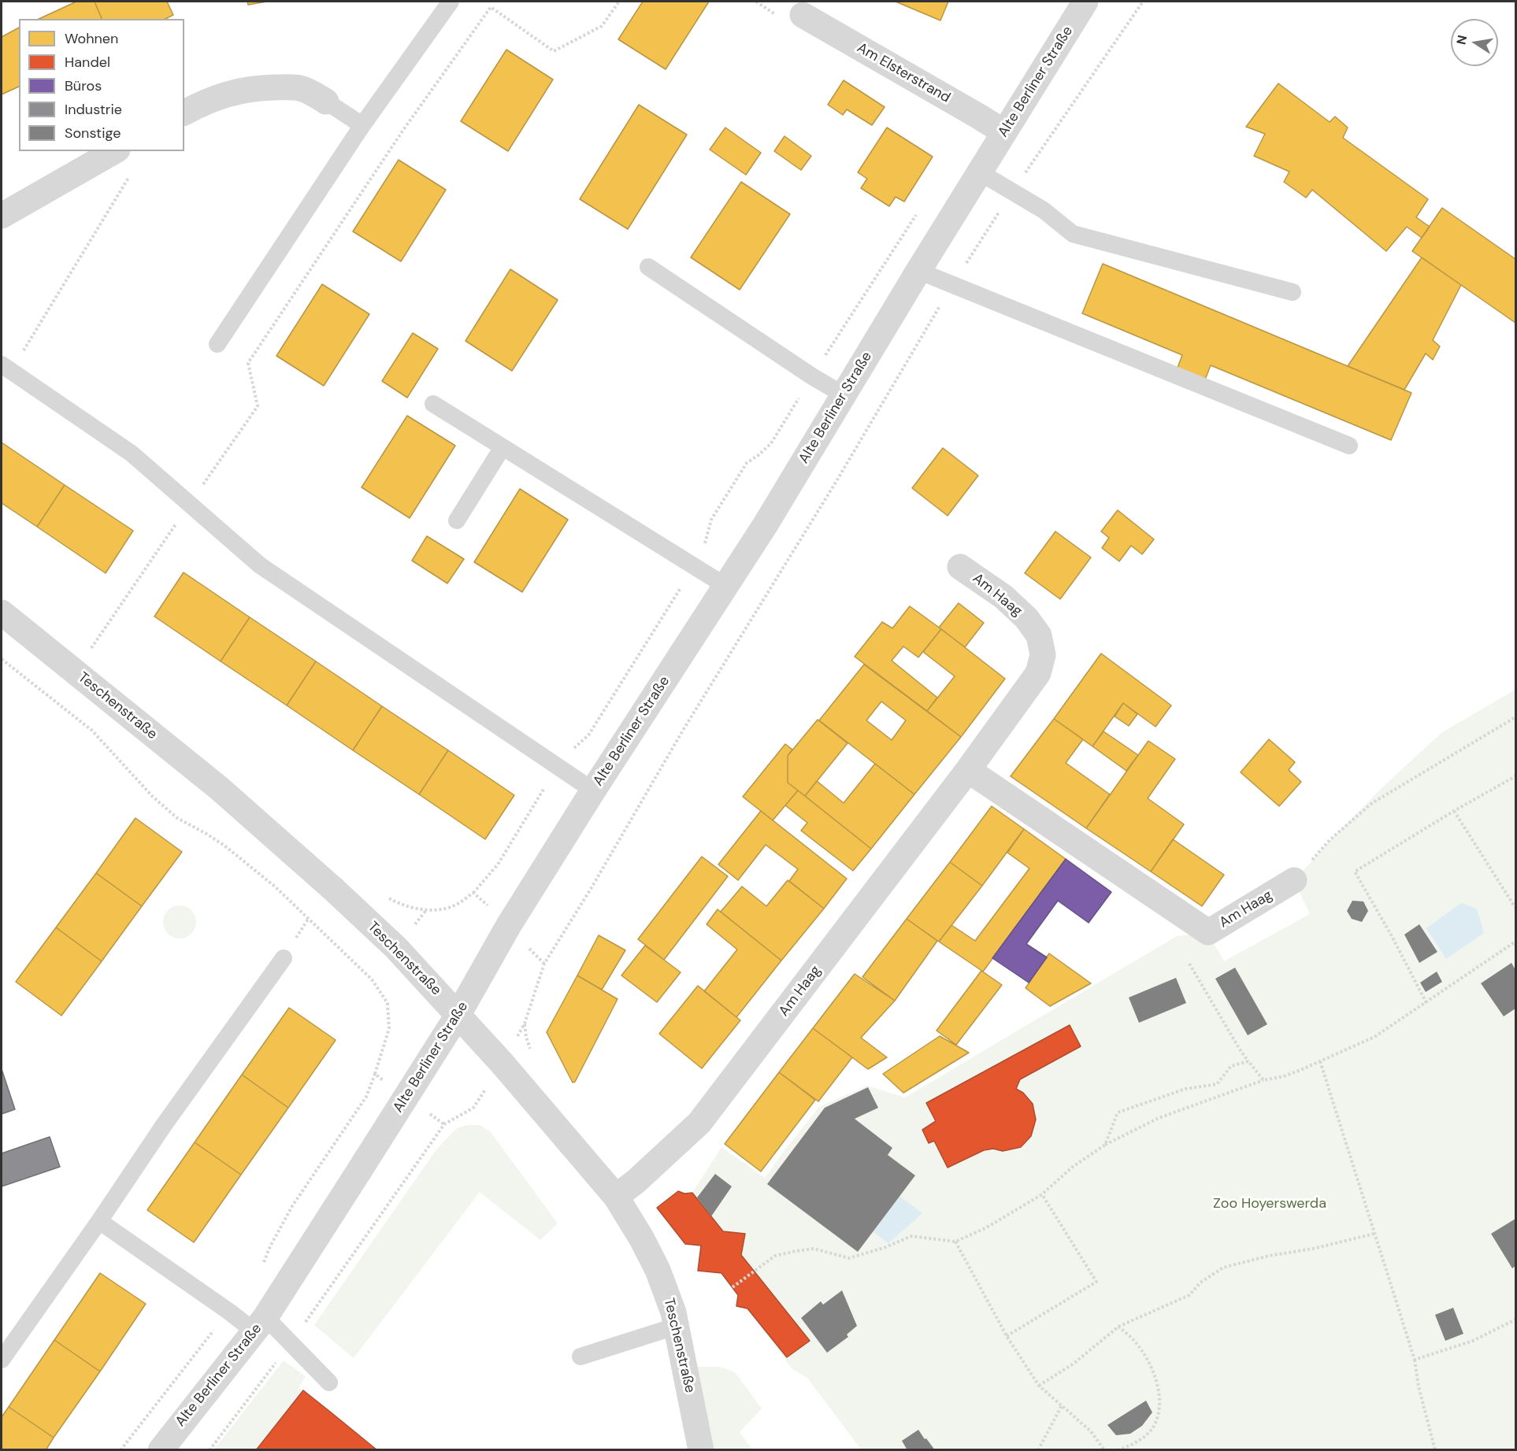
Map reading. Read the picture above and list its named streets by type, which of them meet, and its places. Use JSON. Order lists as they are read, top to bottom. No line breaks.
{"streets":{"street":["Am Elsterstrand","Alte Berliner Straße","Am Haag","Teschenstraße"]},"crossings":[["Am Elsterstrand","Alte Berliner Straße"],["Alte Berliner Straße","Teschenstraße"],["Am Haag","Teschenstraße"]],"parks":["Zoo Hoyerswerda"],"legend":["Wohnen","Handel","Büros","Industrie","Sonstige"],"north":"left"}
